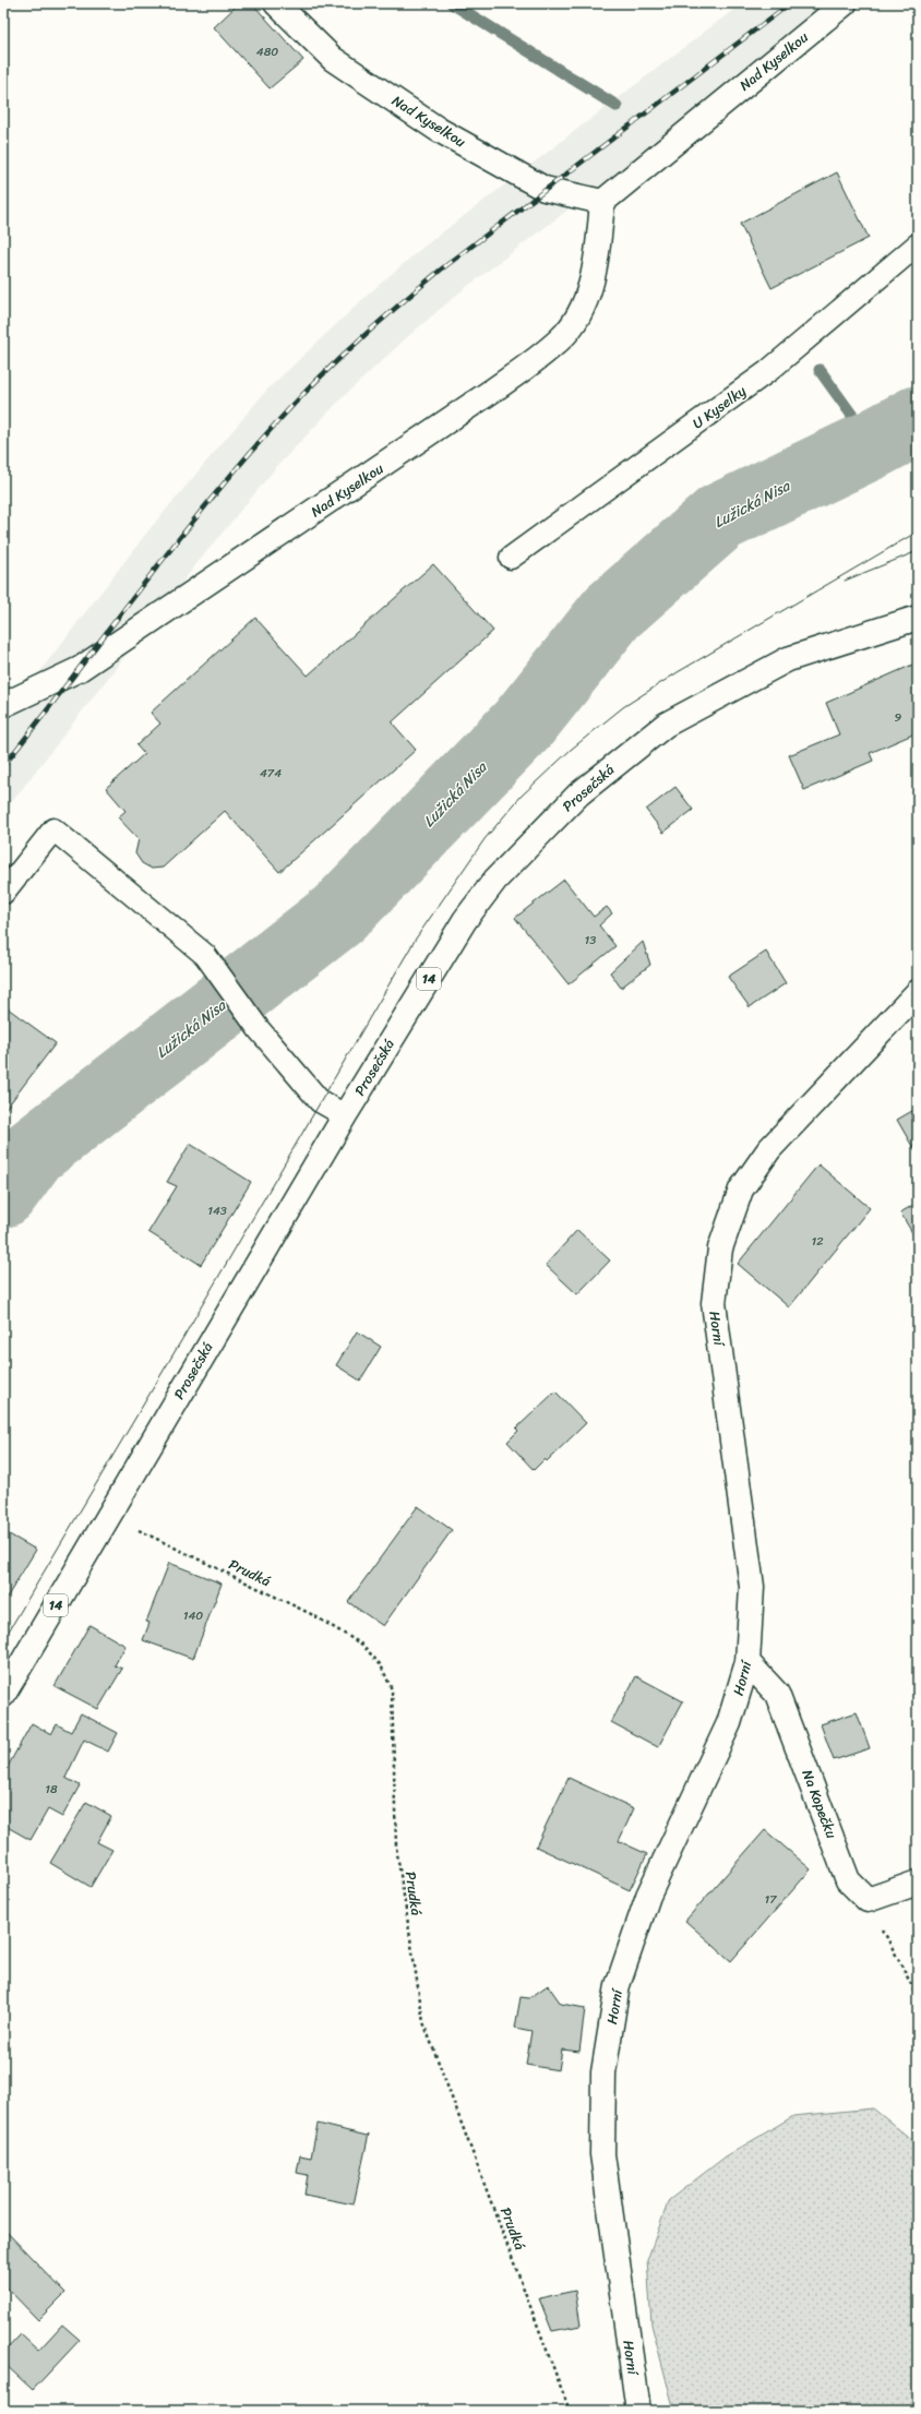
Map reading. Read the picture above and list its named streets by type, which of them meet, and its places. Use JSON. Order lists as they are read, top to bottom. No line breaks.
{"streets":{"street":["Nad Kyselkou","Prosečská","14","Horní","Na Kopečku"],"lane":["U Kyselky"],"path":["Prudká"]},"crossings":[["Prosečská","Prudká"],["Horní","Na Kopečku"]],"water":["Lužická Nisa"],"house_numbers":["480","9","474","13","143","12","140","18","17"]}
